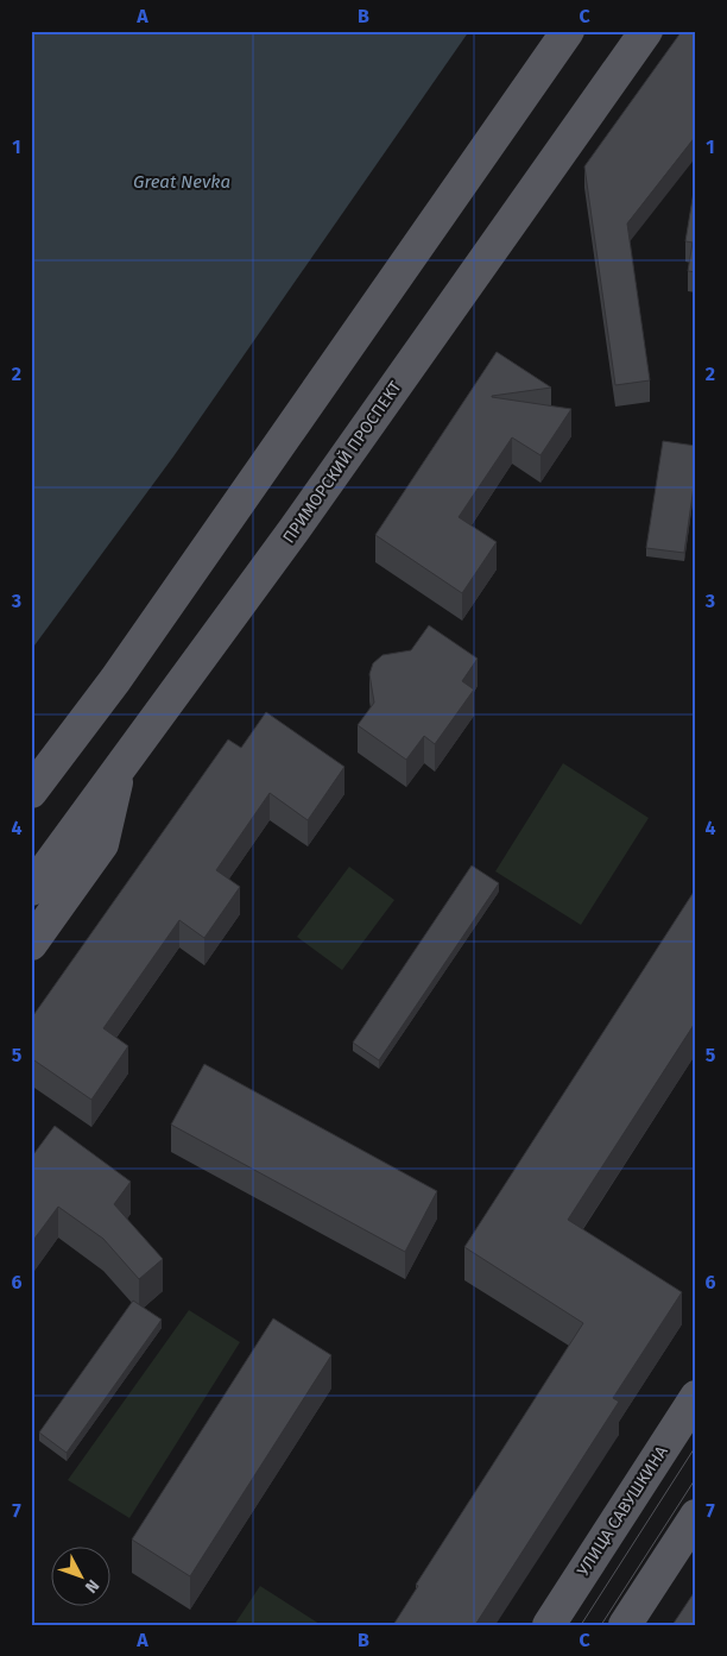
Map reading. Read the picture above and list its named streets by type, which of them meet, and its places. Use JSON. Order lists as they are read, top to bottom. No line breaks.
{"streets":{"main road":["ПРИМОРСКИЙ ПРОСПЕКТ","УЛИЦА САВУШКИНА"]},"water":["Great Nevka"],"north":"bottom right","grid":{"columns":["A","B","C"],"rows":["1","2","3","4","5","6","7"]}}
